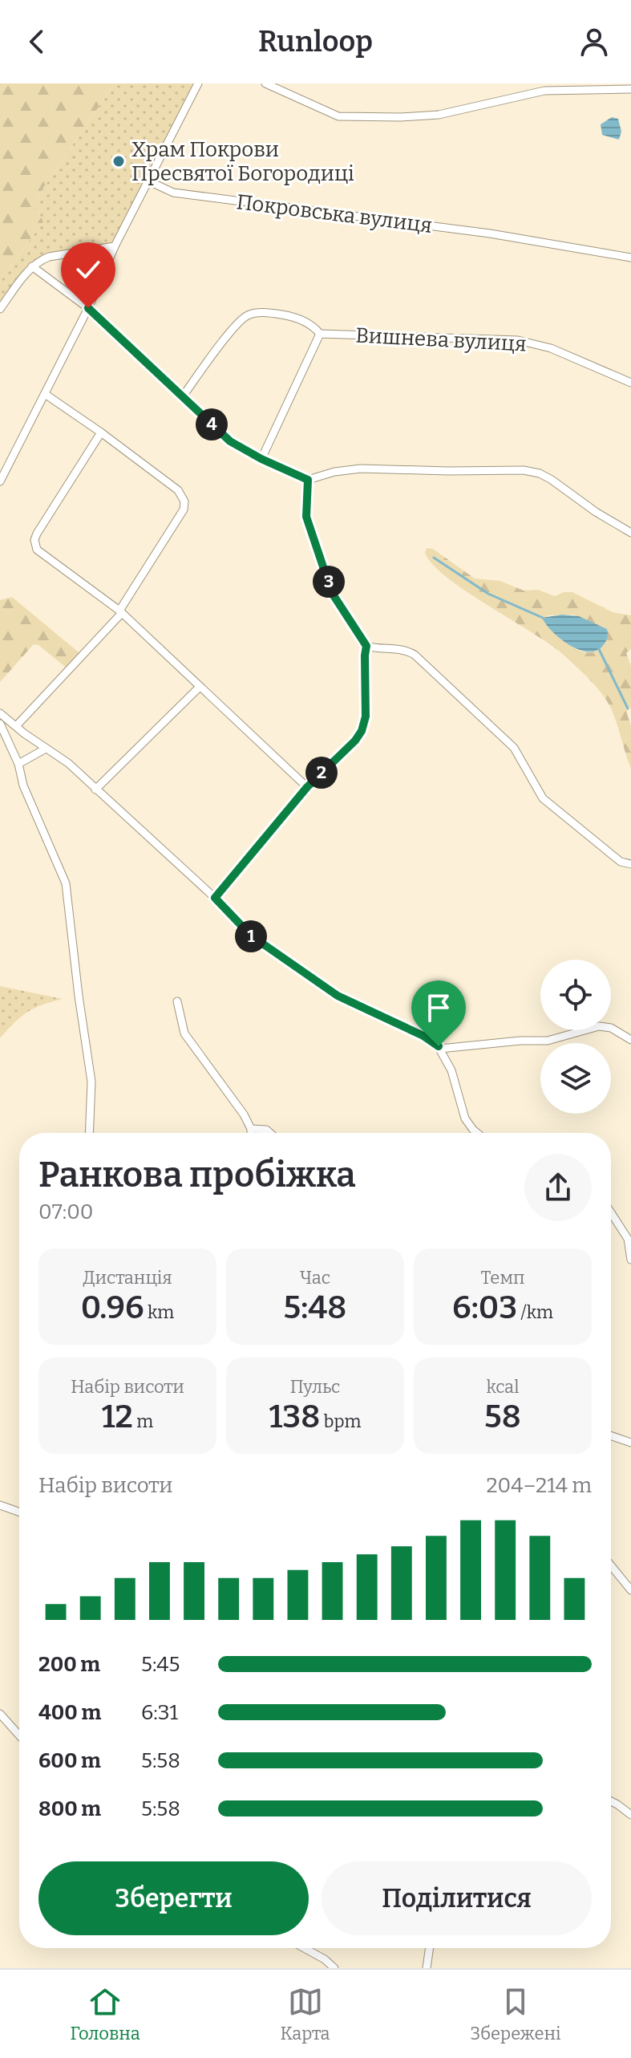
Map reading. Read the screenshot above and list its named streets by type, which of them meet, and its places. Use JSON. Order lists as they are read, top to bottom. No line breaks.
{"streets":{"street":["Покровська вулиця","Вишнева вулиця"]},"places":["Храм Покрови Пресвятої Богородиці"],"page":{"header":"Runloop","pins":["4","3","2","1"],"heading":["Ранкова пробіжка","07:00"],"stats":[["Дистанція","0.96 km"],["Час","5:48"],["Темп","6:03 /km"],["Набір висоти","12 m"],["Пульс","138 bpm"],["kcal","58"]],"chart":["Набір висоти","204–214 m"],"list":[{"name":"200 m","note":"5:45"},{"name":"400 m","note":"6:31"},{"name":"600 m","note":"5:58"},{"name":"800 m","note":"5:58"}],"buttons":["Зберегти","Поділитися"],"tabs":["Головна","Карта","Збережені"]}}
